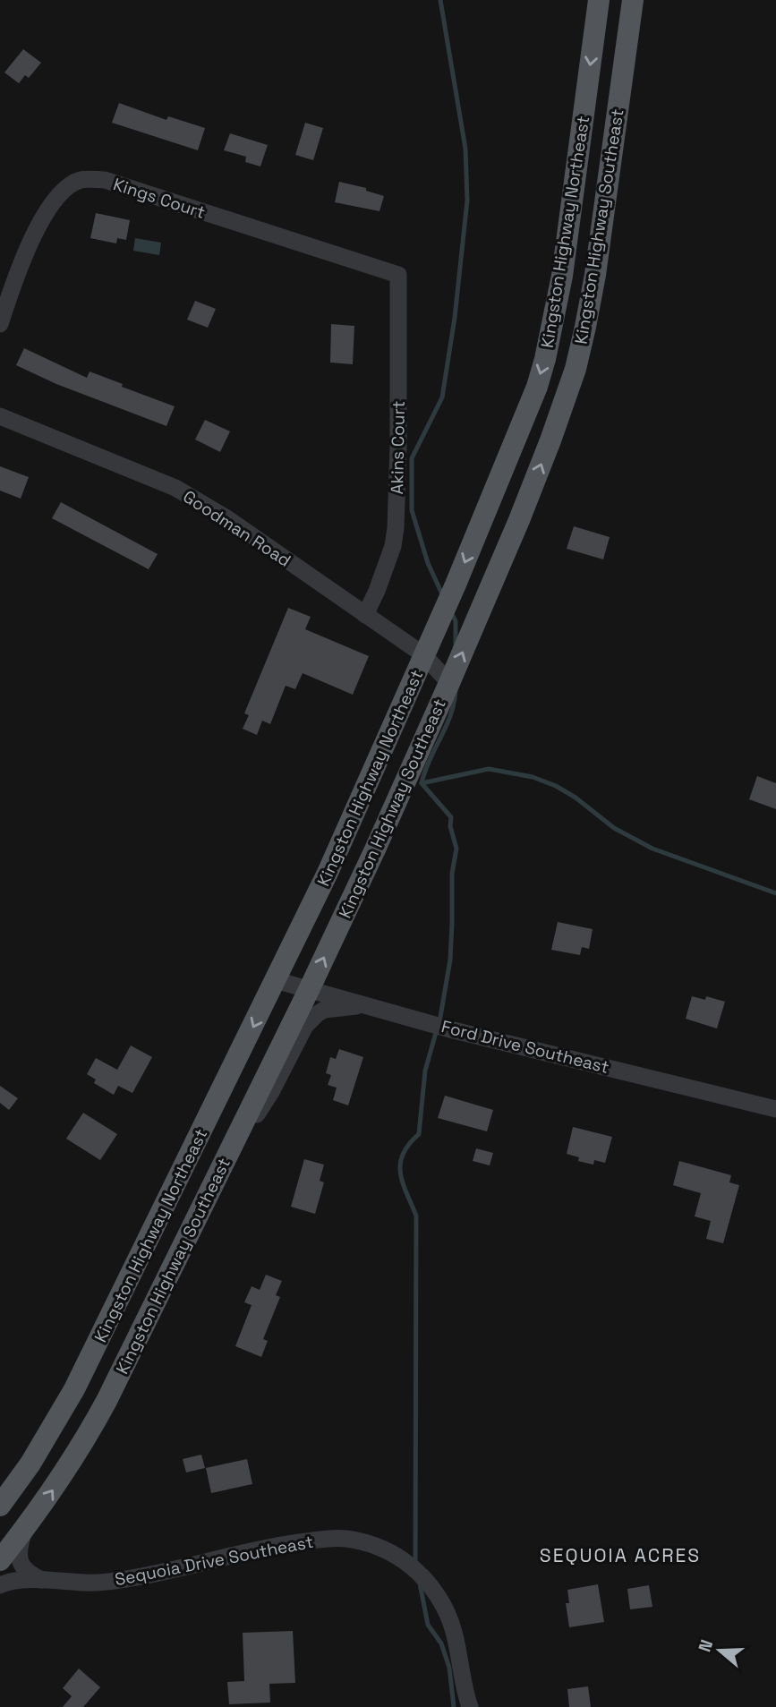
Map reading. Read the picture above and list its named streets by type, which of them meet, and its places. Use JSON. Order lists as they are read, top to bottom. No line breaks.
{"streets":{"main road":["Kingston Highway Southeast","Kingston Highway Northeast"],"street":["Kings Court","Akins Court","Goodman Road","Ford Drive Southeast","Sequoia Drive Southeast"]},"crossings":[["Kings Court","Akins Court"],["Kingston Highway Southeast","Goodman Road"],["Kingston Highway Southeast","Ford Drive Southeast"],["Kingston Highway Northeast","Goodman Road"],["Kingston Highway Northeast","Ford Drive Southeast"],["Akins Court","Goodman Road"]],"one_way":["Kingston Highway Southeast","Kingston Highway Northeast"],"districts":["SEQUOIA ACRES"],"north":"left"}
